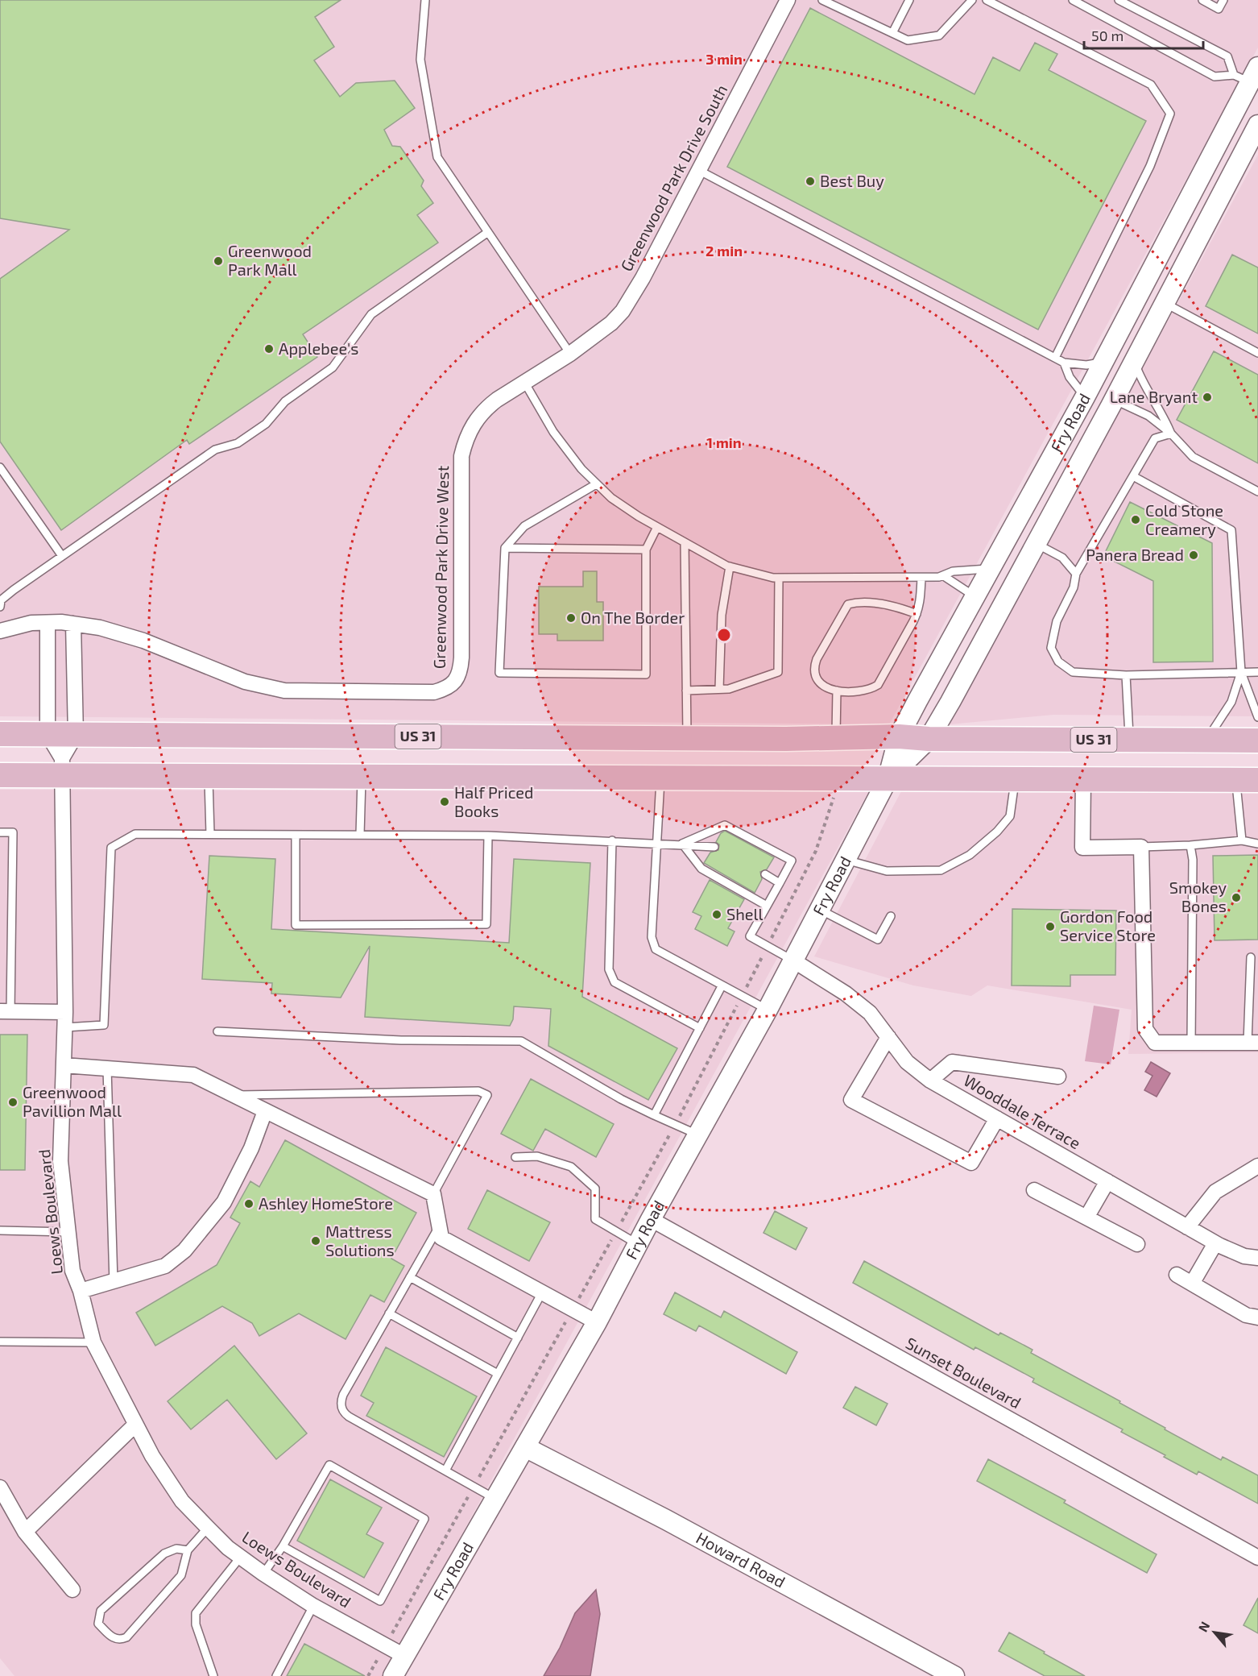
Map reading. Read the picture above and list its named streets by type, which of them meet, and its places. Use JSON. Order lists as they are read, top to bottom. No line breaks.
{"streets":{"main road":["US 31"],"street":["Greenwood Park Drive South","Fry Road","Greenwood Park Drive West","Wooddale Terrace","Loews Boulevard","Sunset Boulevard","Howard Road"]},"crossings":[["Greenwood Park Drive South","Greenwood Park Drive West"],["Fry Road","US 31"],["Fry Road","Wooddale Terrace"],["Fry Road","Loews Boulevard"],["Fry Road","Sunset Boulevard"],["Fry Road","Howard Road"]],"places":["Best Buy","Greenwood Park Mall","Applebee's","Lane Bryant","Cold Stone Creamery","Panera Bread","On The Border","Half Priced Books","Smokey Bones","Shell","Gordon Food Service Store","Greenwood Pavillion Mall","Ashley HomeStore","Mattress Solutions"],"scale_bar":"50 m","north":"top left","rings":["3 min","2 min","1 min"]}
